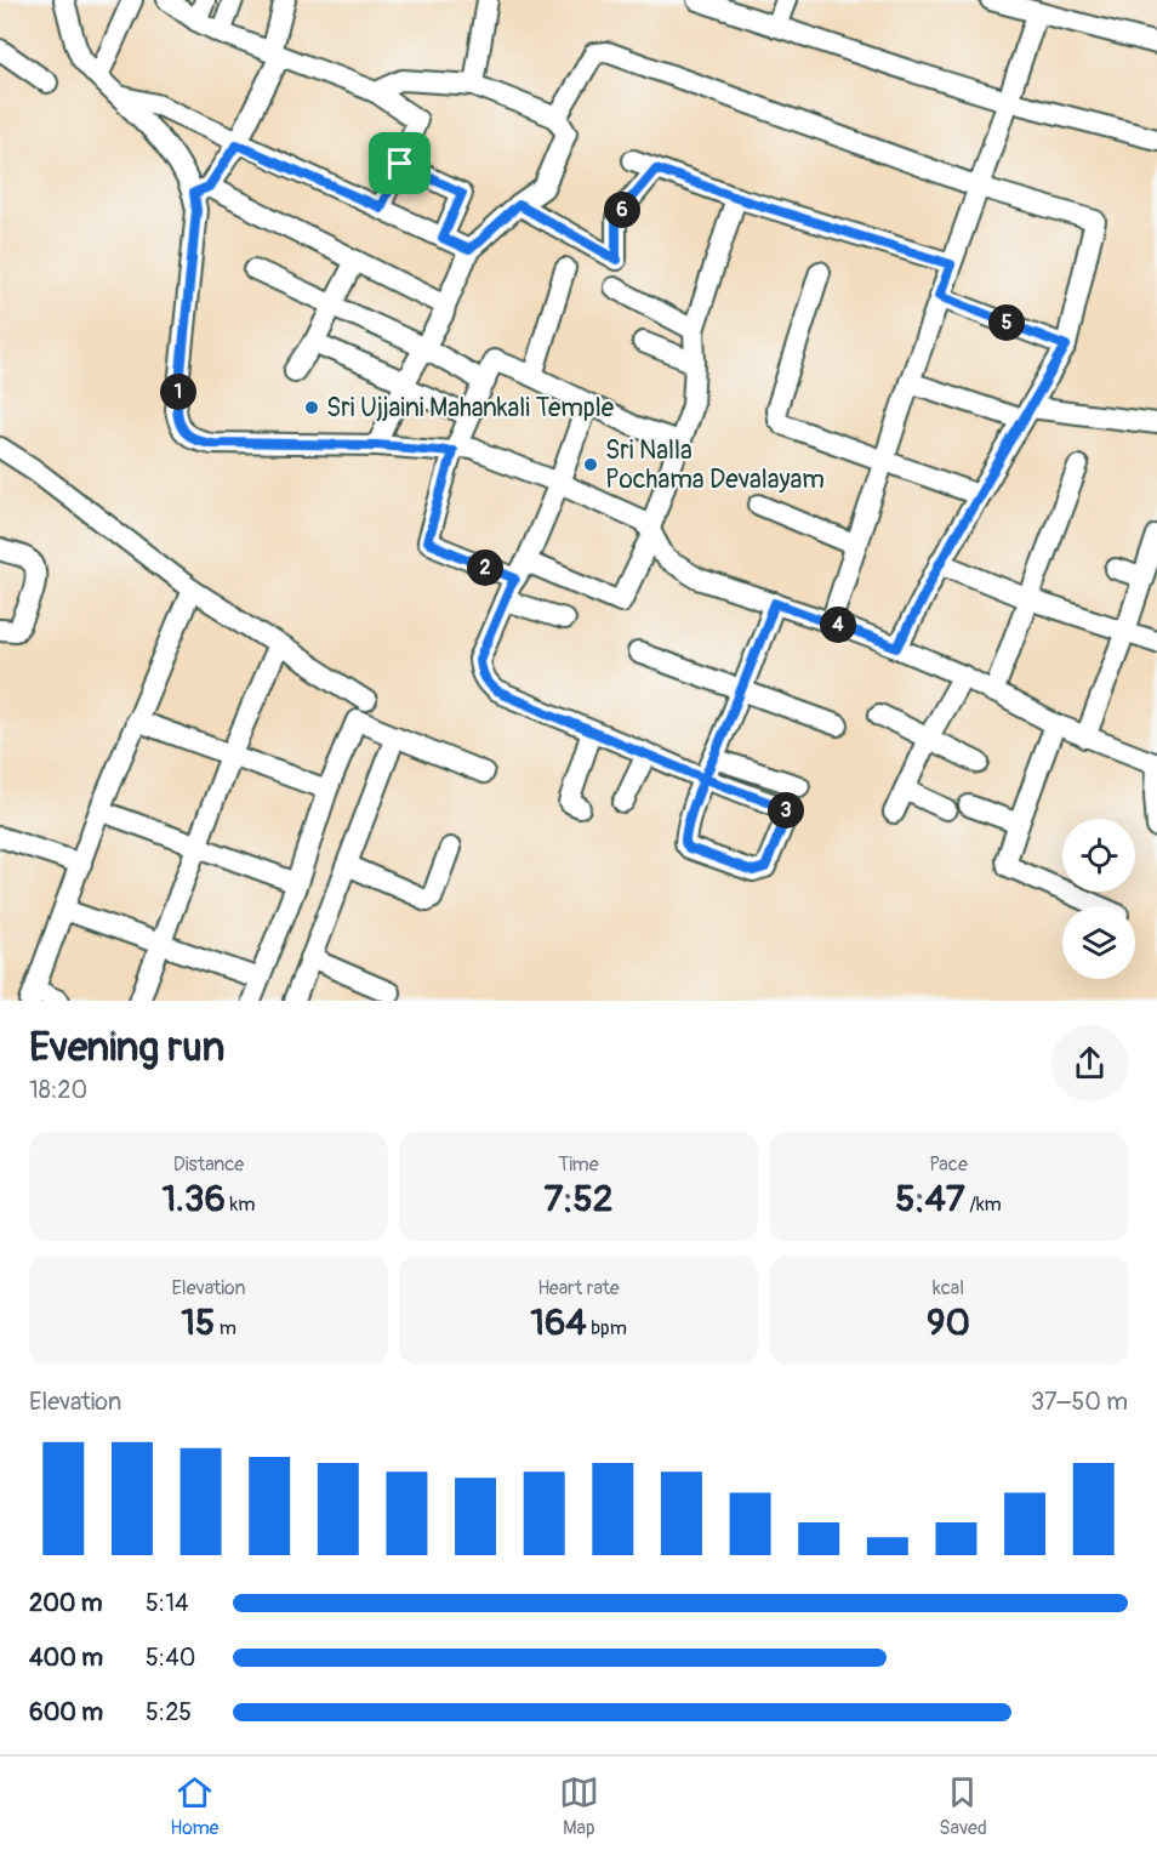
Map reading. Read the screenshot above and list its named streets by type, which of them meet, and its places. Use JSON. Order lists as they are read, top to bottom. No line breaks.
{"places":["Sri Ujjaini Mahankali Temple","Sri Nalla Pochama Devalayam"],"page":{"pins":["6","5","1","2","4","3"],"heading":["Evening run","18:20"],"stats":[["Distance","1.36 km"],["Time","7:52"],["Pace","5:47 /km"],["Elevation","15 m"],["Heart rate","164 bpm"],["kcal","90"]],"chart":["Elevation","37–50 m"],"list":[{"name":"200 m","note":"5:14"},{"name":"400 m","note":"5:40"},{"name":"600 m","note":"5:25"}],"tabs":["Home","Map","Saved"]}}
